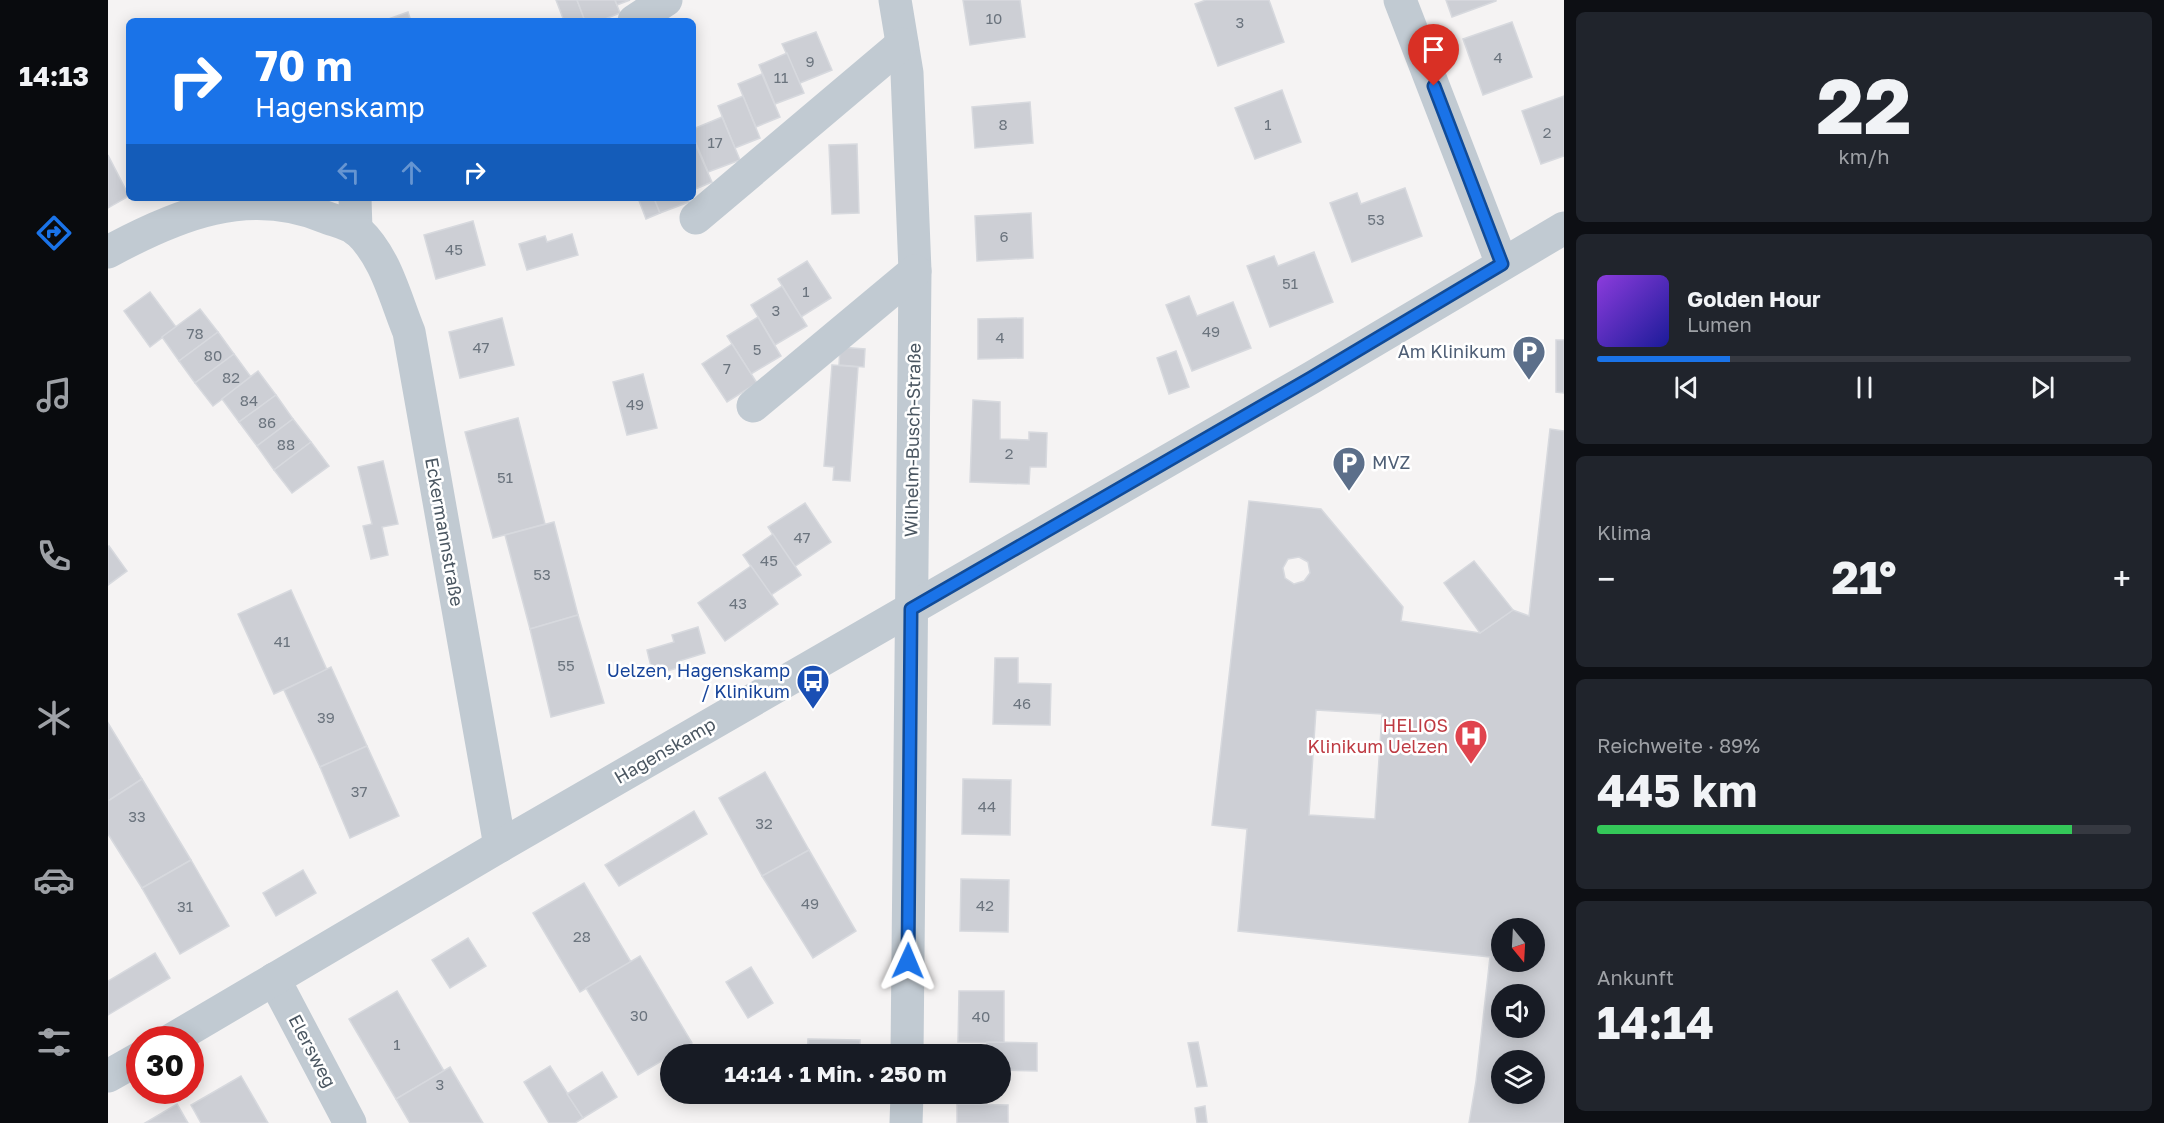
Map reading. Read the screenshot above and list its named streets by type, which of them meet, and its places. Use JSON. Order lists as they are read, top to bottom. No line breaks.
{"streets":{"street":["Wilhelm-Busch-Straße","Eckermannstraße","Hagenskamp","Elersweg"]},"crossings":[["Wilhelm-Busch-Straße","Hagenskamp"],["Eckermannstraße","Hagenskamp"],["Hagenskamp","Elersweg"]],"places":{"parking":["Am Klinikum","MVZ"],"bus stop":["Uelzen, Hagenskamp / Klinikum"],"hospital":["HELIOS Klinikum Uelzen"]},"house_numbers":["10","3","4","9","11","8","1","2","17","53","6","45","51","1","3","49","78","4","47","5","80","7","82","84","49","86","88","2","51","47","45","53","43","41","55","46","39","37","44","33","32","49","42","31","28","30","40","1","3"],"north":"bottom","page":{"tabs":"14:13","tile":[["22","km/h"],"Klima",["Reichweite · 89%","445 km"],["Ankunft","14:14"]],"turn":["70 m","Hagenskamp"],"song":["Golden Hour","Lumen"],"heat":["−","21°","+"],"limit":"30","trip":"14:14 · 1 Min. · 250 m"}}
